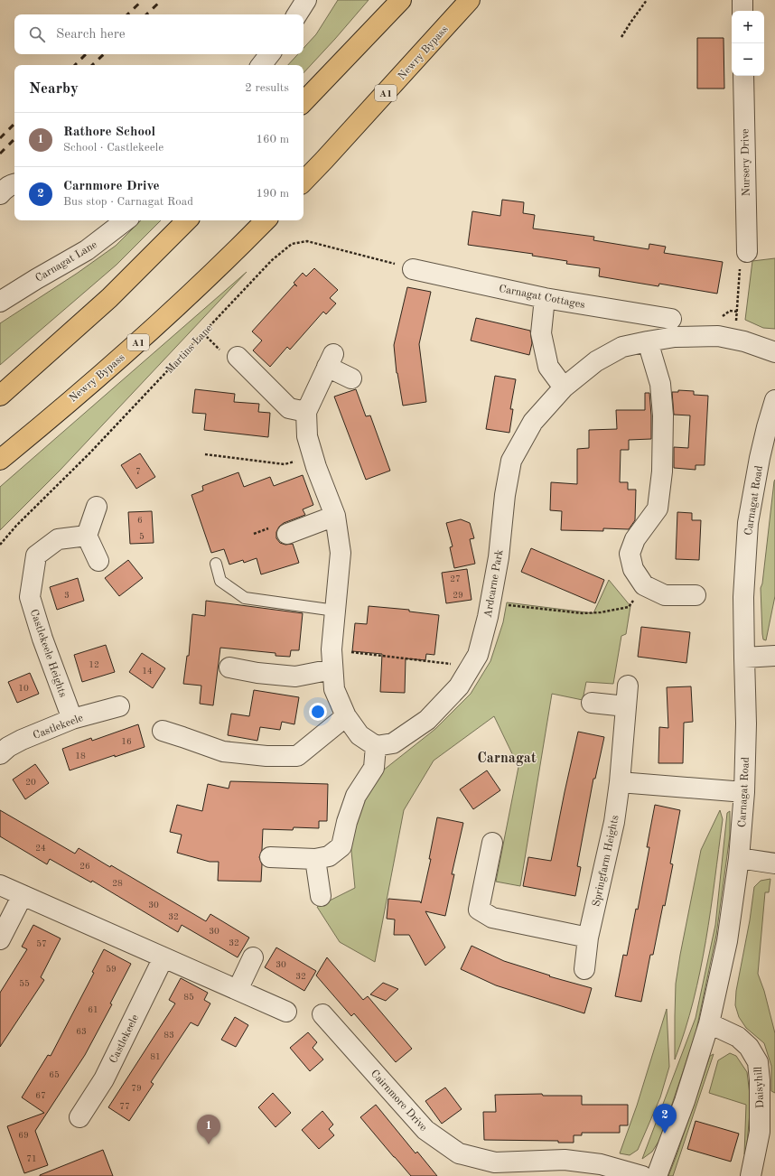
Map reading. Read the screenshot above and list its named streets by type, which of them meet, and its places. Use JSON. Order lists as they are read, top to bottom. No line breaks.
{"streets":{"highway":["Newry Bypass","A1"],"street":["Nursery Drive","Carnagat Lane","Carnagat Cottages","Carnagat Road","Ardcarne Park","Castlekeele Heights","Castlekeele","Springfarm Heights","Daisyhill","Cairnmore Drive"],"path":["Martins Lane"]},"crossings":[["Carnagat Cottages","Martins Lane"],["Carnagat Road","Daisyhill"],["Castlekeele Heights","Castlekeele"]],"districts":["Carnagat"],"house_numbers":["7","6","5","27","3","29","12","14","10","16","18","20","24","26","28","30","32","30","32","57","30","59","32","55","85","61","63","83","81","65","79","67","77","69","71"],"page":{"map_buttons":["+","−"],"search":"Search here","heading":["Nearby","2 results"],"list":[{"mark":"1","name":"Rathore School","note":"School · Castlekeele","value":"160 m"},{"mark":"2","name":"Carnmore Drive","note":"Bus stop · Carnagat Road","value":"190 m"}],"pins":["2","1"]}}
